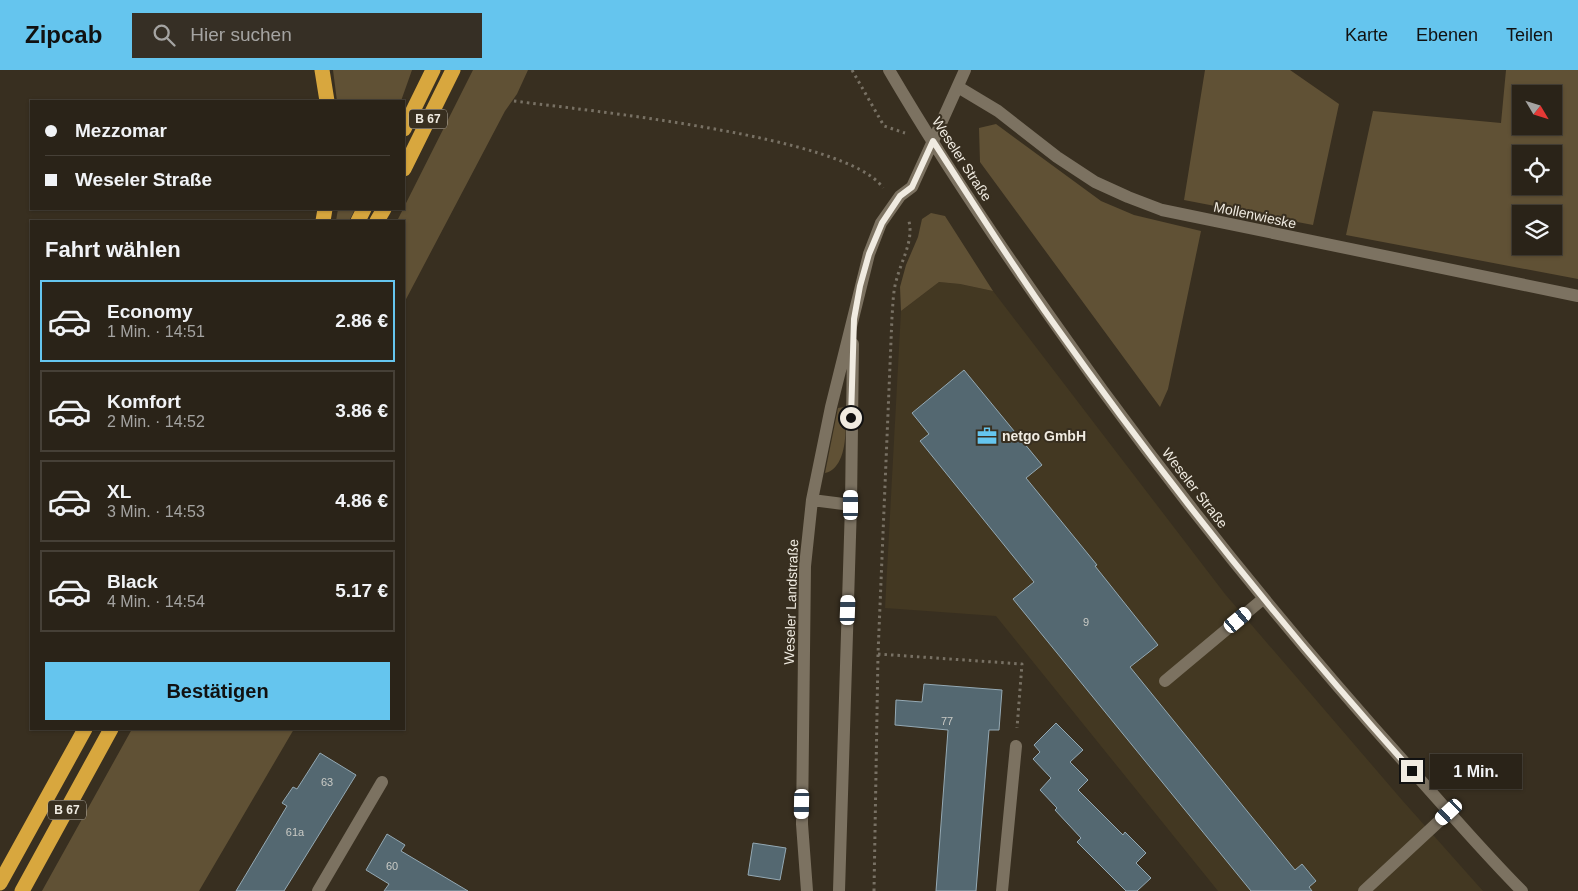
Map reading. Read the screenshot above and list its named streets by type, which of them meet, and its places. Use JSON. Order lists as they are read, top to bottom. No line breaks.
{"streets":{"highway":["B 67"],"street":["Weseler Straße","Mollenwieske","Weseler Landstraße"]},"crossings":[["Weseler Straße","Weseler Landstraße"],["Mollenwieske","Weseler Landstraße"]],"places":{"office":["netgo GmbH"]},"house_numbers":["9","77","63","61a","60"],"north":"bottom right","page":{"header":"Zipcab","search":"Hier suchen","nav":["Karte","Ebenen","Teilen"],"banner":["Mezzomar","Weseler Straße"],"heading":"Fahrt wählen","list":[{"name":"Economy","note":"1 Min. · 14:51","value":"2.86 €"},{"name":"Komfort","note":"2 Min. · 14:52","value":"3.86 €"},{"name":"XL","note":"3 Min. · 14:53","value":"4.86 €"},{"name":"Black","note":"4 Min. · 14:54","value":"5.17 €"}],"buttons":"Bestätigen","bubble":"1 Min."}}
